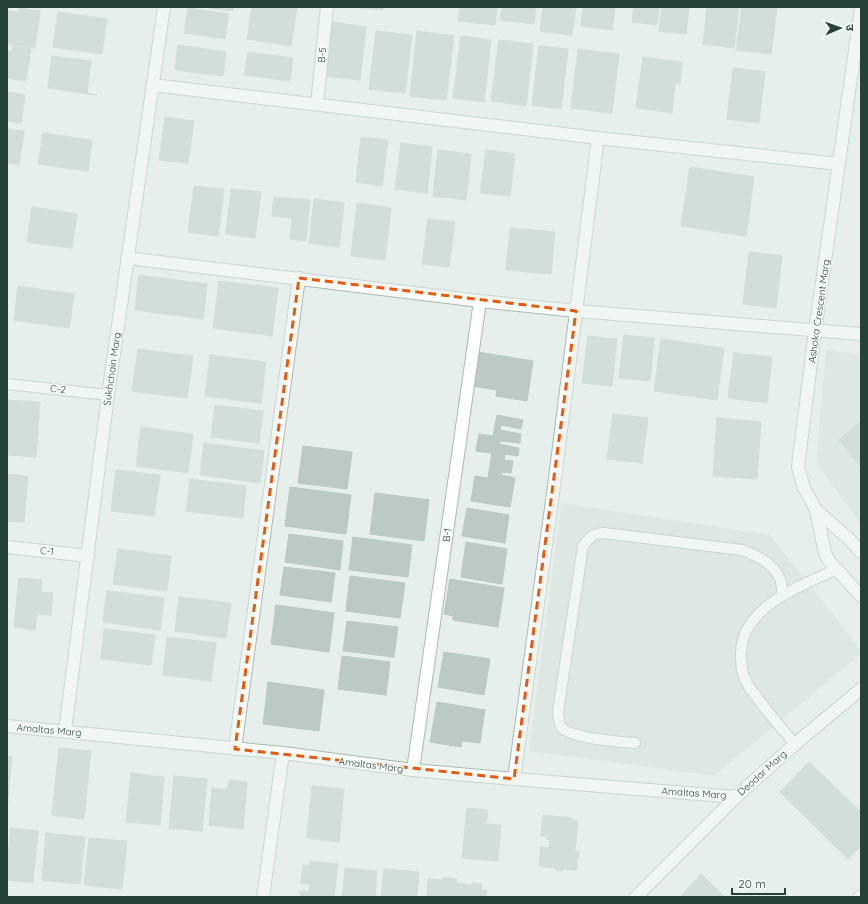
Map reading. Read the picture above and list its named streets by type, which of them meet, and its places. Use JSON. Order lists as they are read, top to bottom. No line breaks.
{"streets":{"street":["B-5","Ashoka Crescent Marg","Sukhchain Marg","B-1","C-1","Amaltas Marg","Deodar Marg"],"lane":["C-2"]},"crossings":[["Sukhchain Marg","C-2"],["Sukhchain Marg","C-1"],["Sukhchain Marg","Amaltas Marg"],["B-1","Amaltas Marg"],["Amaltas Marg","Deodar Marg"]],"scale_bar":"20 m","north":"right"}
